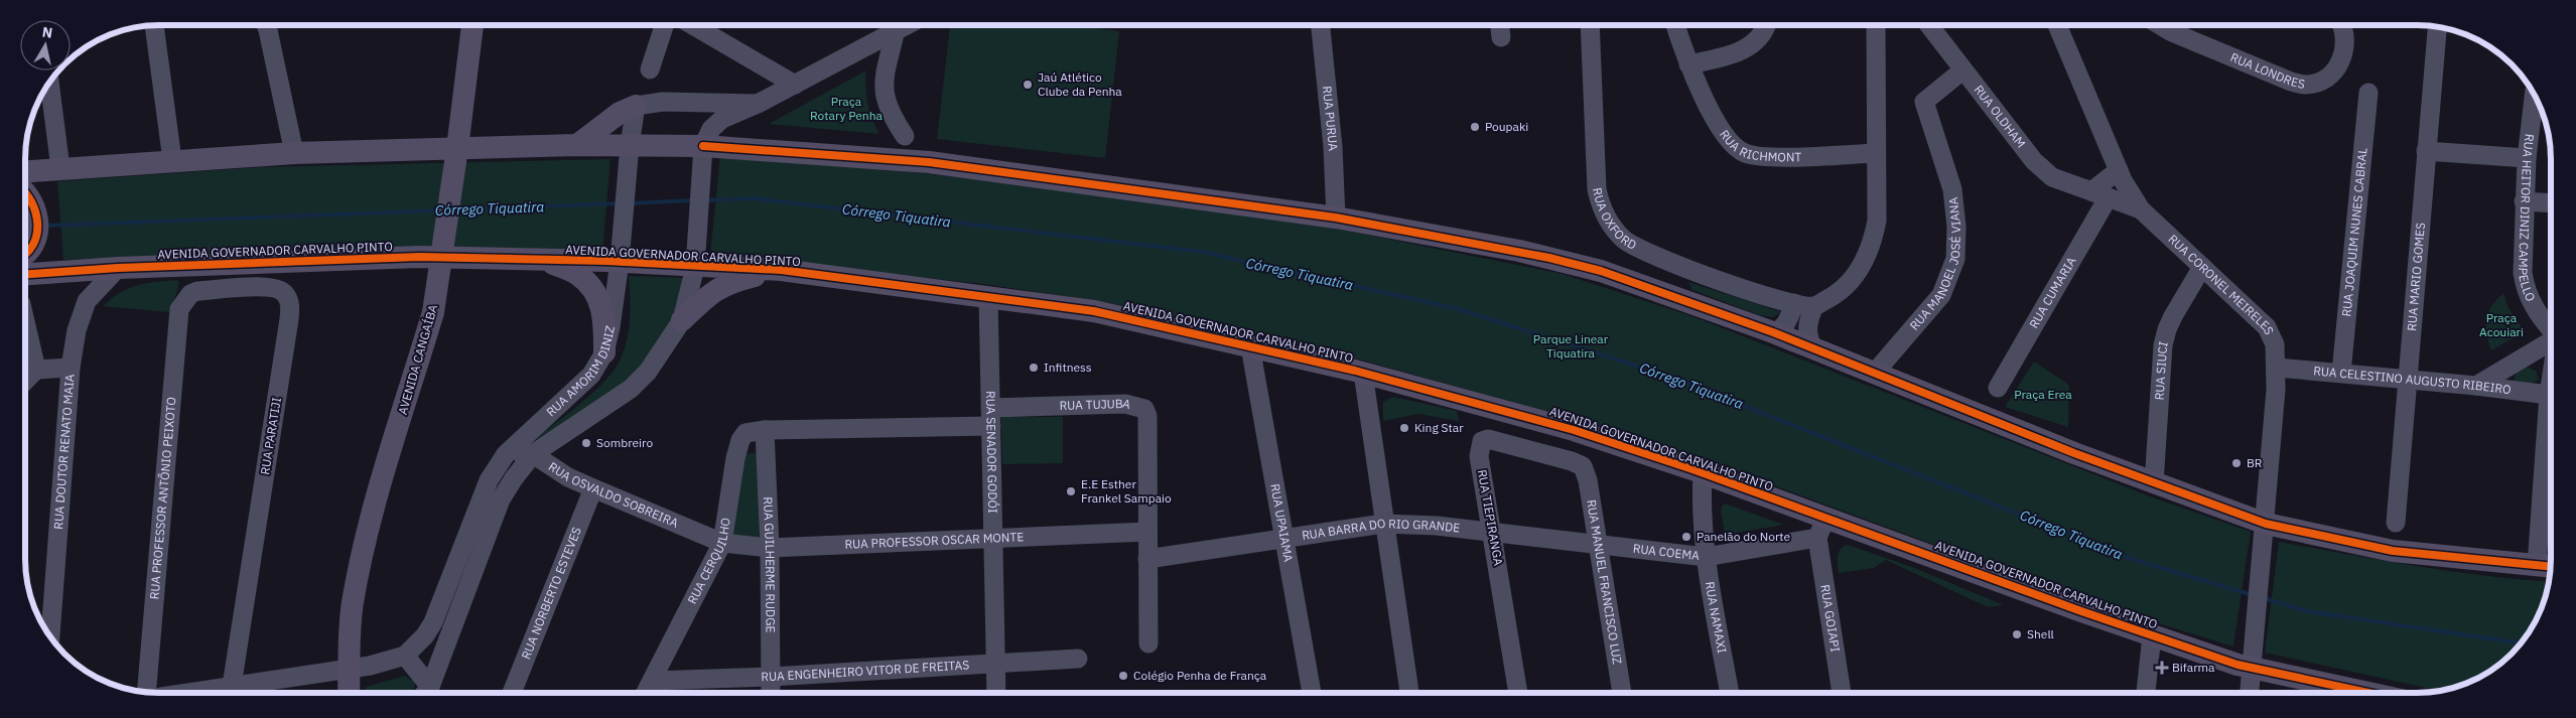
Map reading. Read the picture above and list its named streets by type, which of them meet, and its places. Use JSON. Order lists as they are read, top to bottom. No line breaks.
{"streets":{"main road":["AVENIDA GOVERNADOR CARVALHO PINTO","AVENIDA CANGAÍBA"],"street":["RUA LONDRES","RUA OLDHAM","RUA PURUA","RUA RICHMONT","RUA OXFORD","RUA HEITOR DINIZ CAMPELLO","RUA JOAQUIM NUNES CABRAL","RUA MANOEL JOSÉ VIANA","RUA MARIO GOMES","RUA CORONEL MEIRELES","RUA CUMARIA","RUA AMORIM DINIZ","RUA SIUCI","RUA CELESTINO AUGUSTO RIBEIRO","RUA TUJUBA","RUA PARATIJI","RUA DOUTOR RENATO MAIA","RUA SENADOR GODÓI","RUA OSVALDO SOBREIRA","RUA PROFESSOR ANTÔNIO PEIXOTO","RUA TIEPIRANGA","RUA UPAIAMA","RUA BARRA DO RIO GRANDE","RUA PROFESSOR OSCAR MONTE","RUA COEMA","RUA CERQUILHO","RUA GUILHERME RUDGE","RUA MANUEL FRANCISCO LUZ","RUA NORBERTO ESTEVES","RUA NAMAXI","RUA GOIAPI","RUA ENGENHEIRO VITOR DE FREITAS"]},"crossings":[["RUA OLDHAM","RUA MANOEL JOSÉ VIANA"],["RUA OLDHAM","RUA CORONEL MEIRELES"],["RUA OLDHAM","RUA CUMARIA"],["RUA JOAQUIM NUNES CABRAL","RUA CELESTINO AUGUSTO RIBEIRO"],["AVENIDA GOVERNADOR CARVALHO PINTO","RUA CORONEL MEIRELES"],["AVENIDA GOVERNADOR CARVALHO PINTO","RUA AMORIM DINIZ"],["AVENIDA GOVERNADOR CARVALHO PINTO","RUA DOUTOR RENATO MAIA"],["AVENIDA GOVERNADOR CARVALHO PINTO","RUA SENADOR GODÓI"],["AVENIDA GOVERNADOR CARVALHO PINTO","RUA UPAIAMA"],["AVENIDA GOVERNADOR CARVALHO PINTO","RUA COEMA"],["AVENIDA GOVERNADOR CARVALHO PINTO","RUA NAMAXI"],["AVENIDA GOVERNADOR CARVALHO PINTO","RUA GOIAPI"],["RUA MARIO GOMES","RUA CELESTINO AUGUSTO RIBEIRO"],["RUA CORONEL MEIRELES","RUA SIUCI"],["RUA CORONEL MEIRELES","RUA CELESTINO AUGUSTO RIBEIRO"],["RUA AMORIM DINIZ","RUA OSVALDO SOBREIRA"],["RUA TUJUBA","RUA SENADOR GODÓI"],["RUA TUJUBA","RUA BARRA DO RIO GRANDE"],["RUA TUJUBA","RUA PROFESSOR OSCAR MONTE"],["RUA PARATIJI","RUA PROFESSOR ANTÔNIO PEIXOTO"],["RUA SENADOR GODÓI","RUA PROFESSOR OSCAR MONTE"],["RUA SENADOR GODÓI","RUA CERQUILHO"],["RUA SENADOR GODÓI","RUA ENGENHEIRO VITOR DE FREITAS"],["RUA OSVALDO SOBREIRA","RUA PROFESSOR OSCAR MONTE"],["RUA OSVALDO SOBREIRA","RUA CERQUILHO"],["RUA OSVALDO SOBREIRA","RUA NORBERTO ESTEVES"],["RUA TIEPIRANGA","RUA BARRA DO RIO GRANDE"],["RUA TIEPIRANGA","RUA COEMA"],["RUA TIEPIRANGA","RUA MANUEL FRANCISCO LUZ"],["RUA UPAIAMA","RUA BARRA DO RIO GRANDE"],["RUA BARRA DO RIO GRANDE","RUA COEMA"],["RUA PROFESSOR OSCAR MONTE","RUA CERQUILHO"],["RUA PROFESSOR OSCAR MONTE","RUA GUILHERME RUDGE"],["RUA COEMA","RUA MANUEL FRANCISCO LUZ"],["RUA COEMA","RUA NAMAXI"],["RUA COEMA","RUA GOIAPI"],["RUA CERQUILHO","RUA GUILHERME RUDGE"],["RUA CERQUILHO","RUA ENGENHEIRO VITOR DE FREITAS"],["RUA GUILHERME RUDGE","RUA ENGENHEIRO VITOR DE FREITAS"]],"water":["Córrego Tiquatira"],"parks":["Praça Rotary Penha","Praça Acouiari","Parque Linear Tiquatira","Praça Erea"],"places":{"other":["Jaú Atlético Clube da Penha","Poupaki","Infitness","King Star","Sombreiro","BR","E.E Esther Frankel Sampaio","Panelão do Norte","Shell","Colégio Penha de França"],"health":["Bifarma"]},"north":"top"}
